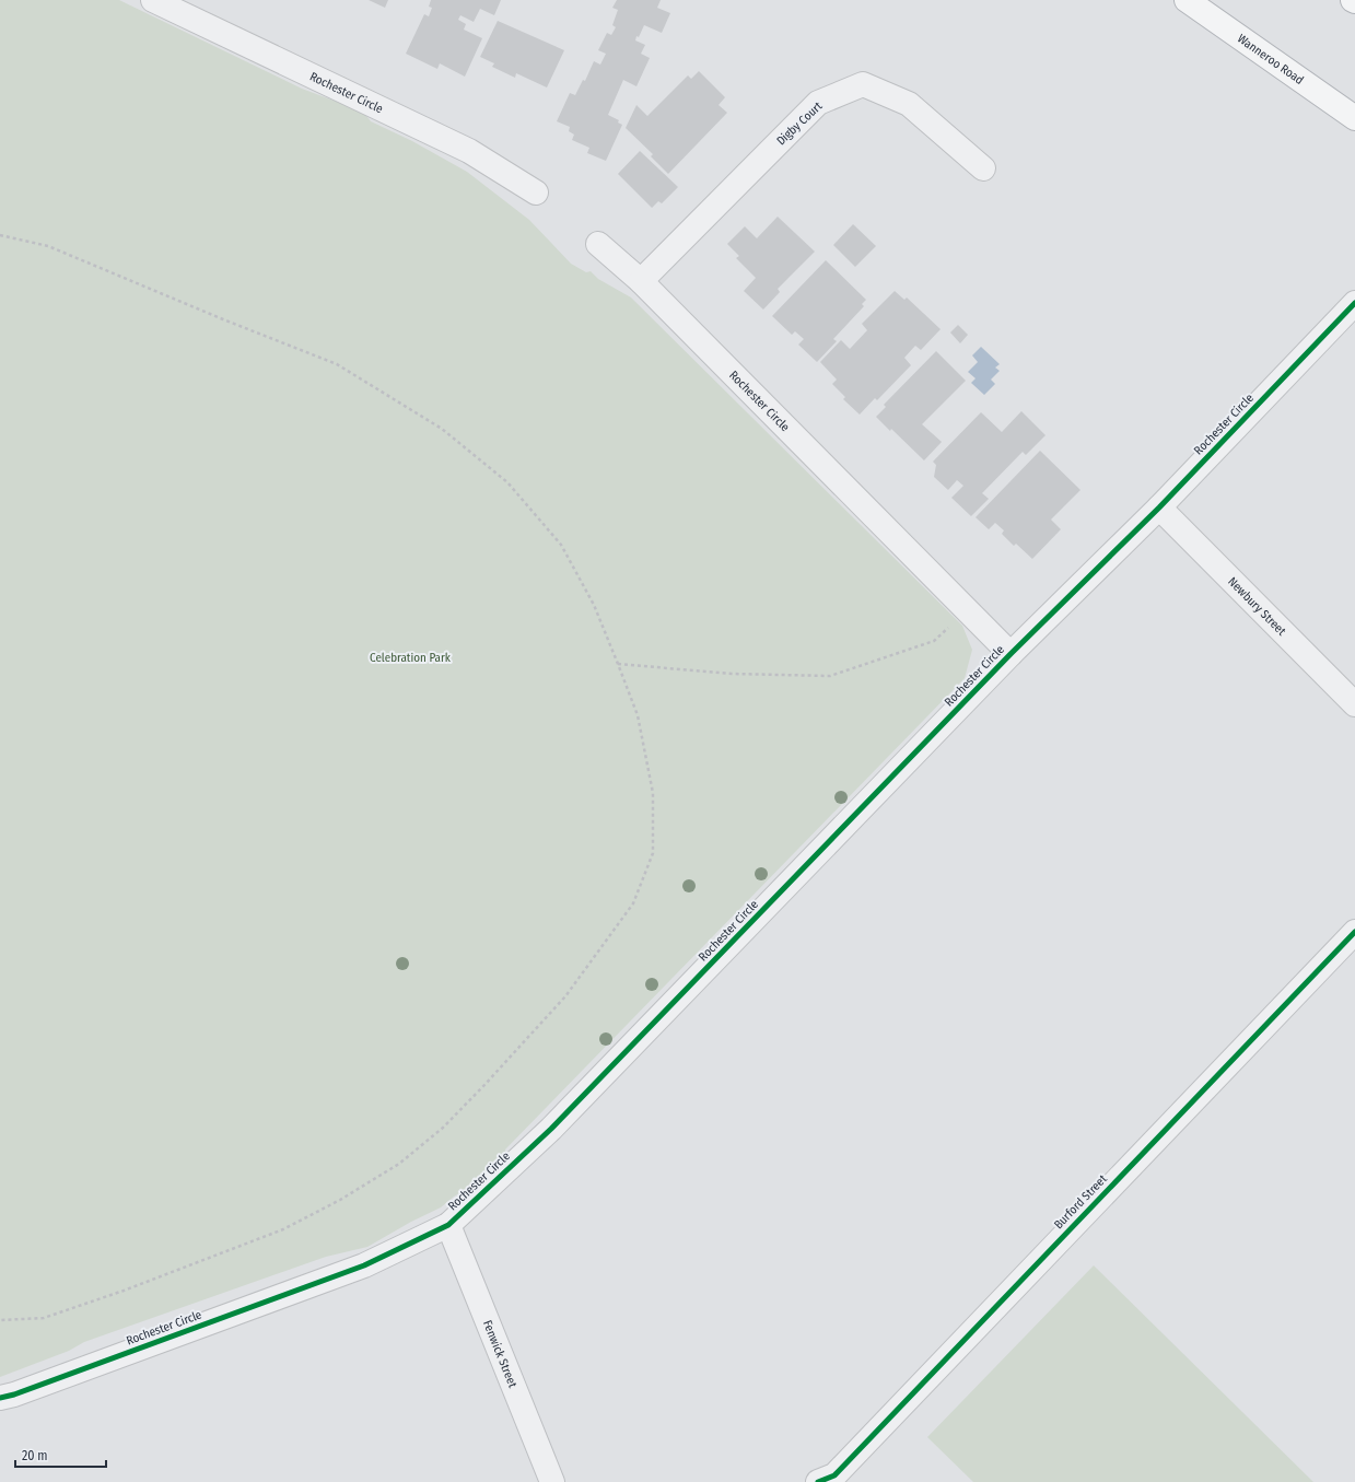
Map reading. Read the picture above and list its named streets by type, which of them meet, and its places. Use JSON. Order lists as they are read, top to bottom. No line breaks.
{"streets":{"highway":["Wanneroo Road"],"street":["Rochester Circle","Digby Court","Newbury Street","Burford Street","Fenwick Street"]},"crossings":[["Rochester Circle","Digby Court"],["Rochester Circle","Newbury Street"],["Rochester Circle","Fenwick Street"]],"parks":["Celebration Park"],"scale_bar":"20 m"}
